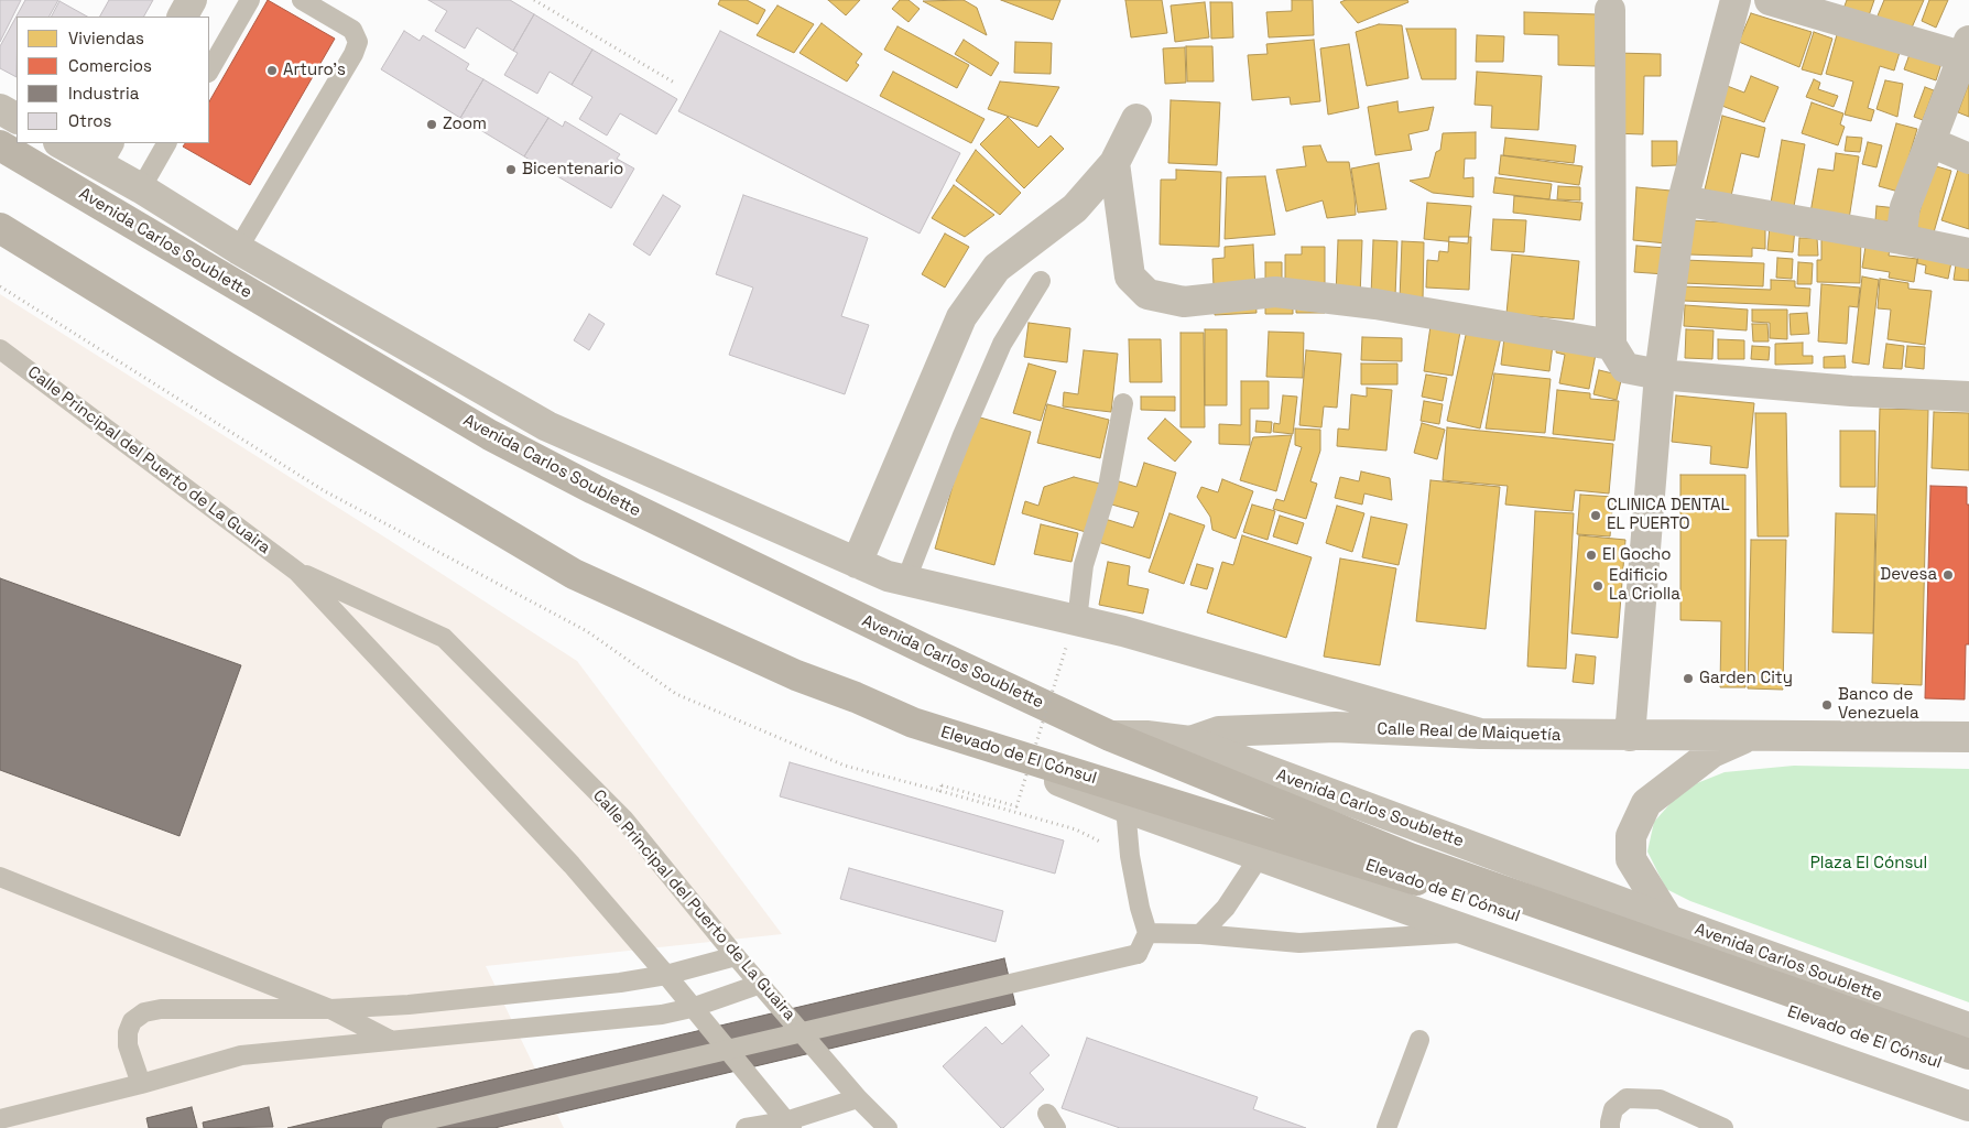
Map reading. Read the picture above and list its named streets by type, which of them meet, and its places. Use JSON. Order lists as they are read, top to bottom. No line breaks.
{"streets":{"main road":["Avenida Carlos Soublette","Elevado de El Cónsul"],"street":["Calle Real de Maiquetía"],"lane":["Calle Principal del Puerto de La Guaira"]},"crossings":[["Avenida Carlos Soublette","Calle Real de Maiquetía"],["Avenida Carlos Soublette","Elevado de El Cónsul"]],"parks":["Plaza El Cónsul"],"places":["Arturo's","Zoom","Bicentenario","CLINICA DENTAL EL PUERTO","El Gocho","Devesa","Edificio La Criolla","Garden City","Banco de Venezuela"],"legend":["Viviendas","Comercios","Industria","Otros"]}
